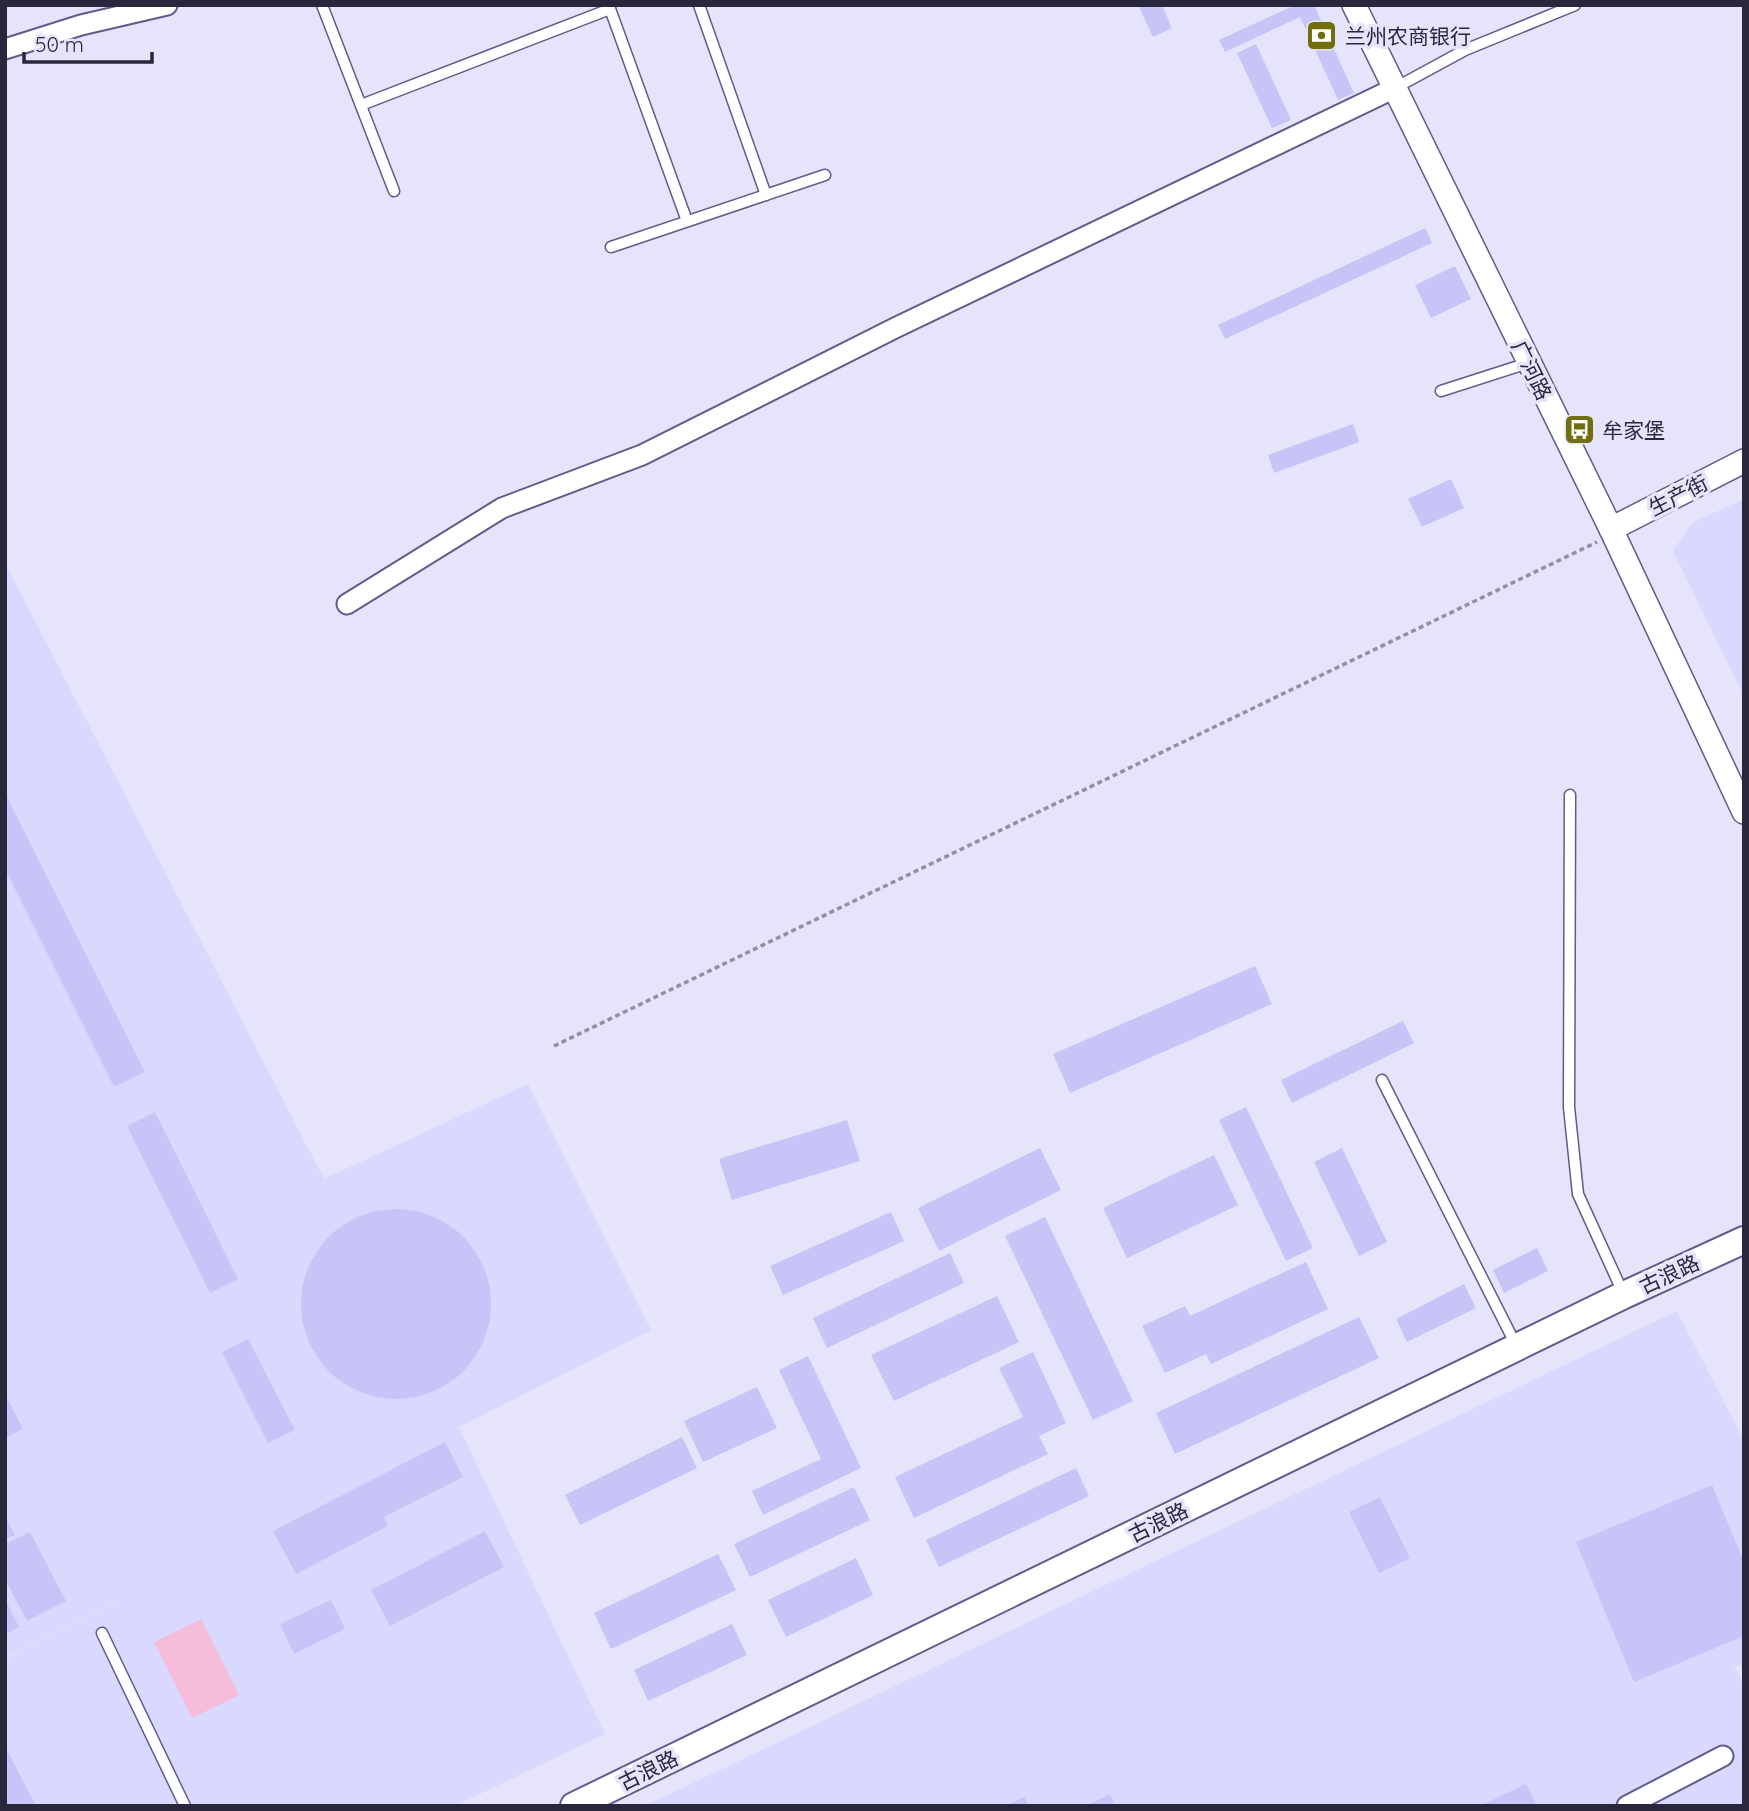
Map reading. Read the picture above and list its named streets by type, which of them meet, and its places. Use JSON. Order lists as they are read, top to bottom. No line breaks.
{"streets":{"main road":["古浪路"],"street":["广河路","生产街"]},"crossings":[["广河路","生产街"]],"places":{"bank":["兰州农商银行"],"bus stop":["牟家堡"]},"scale_bar":"50 m"}
